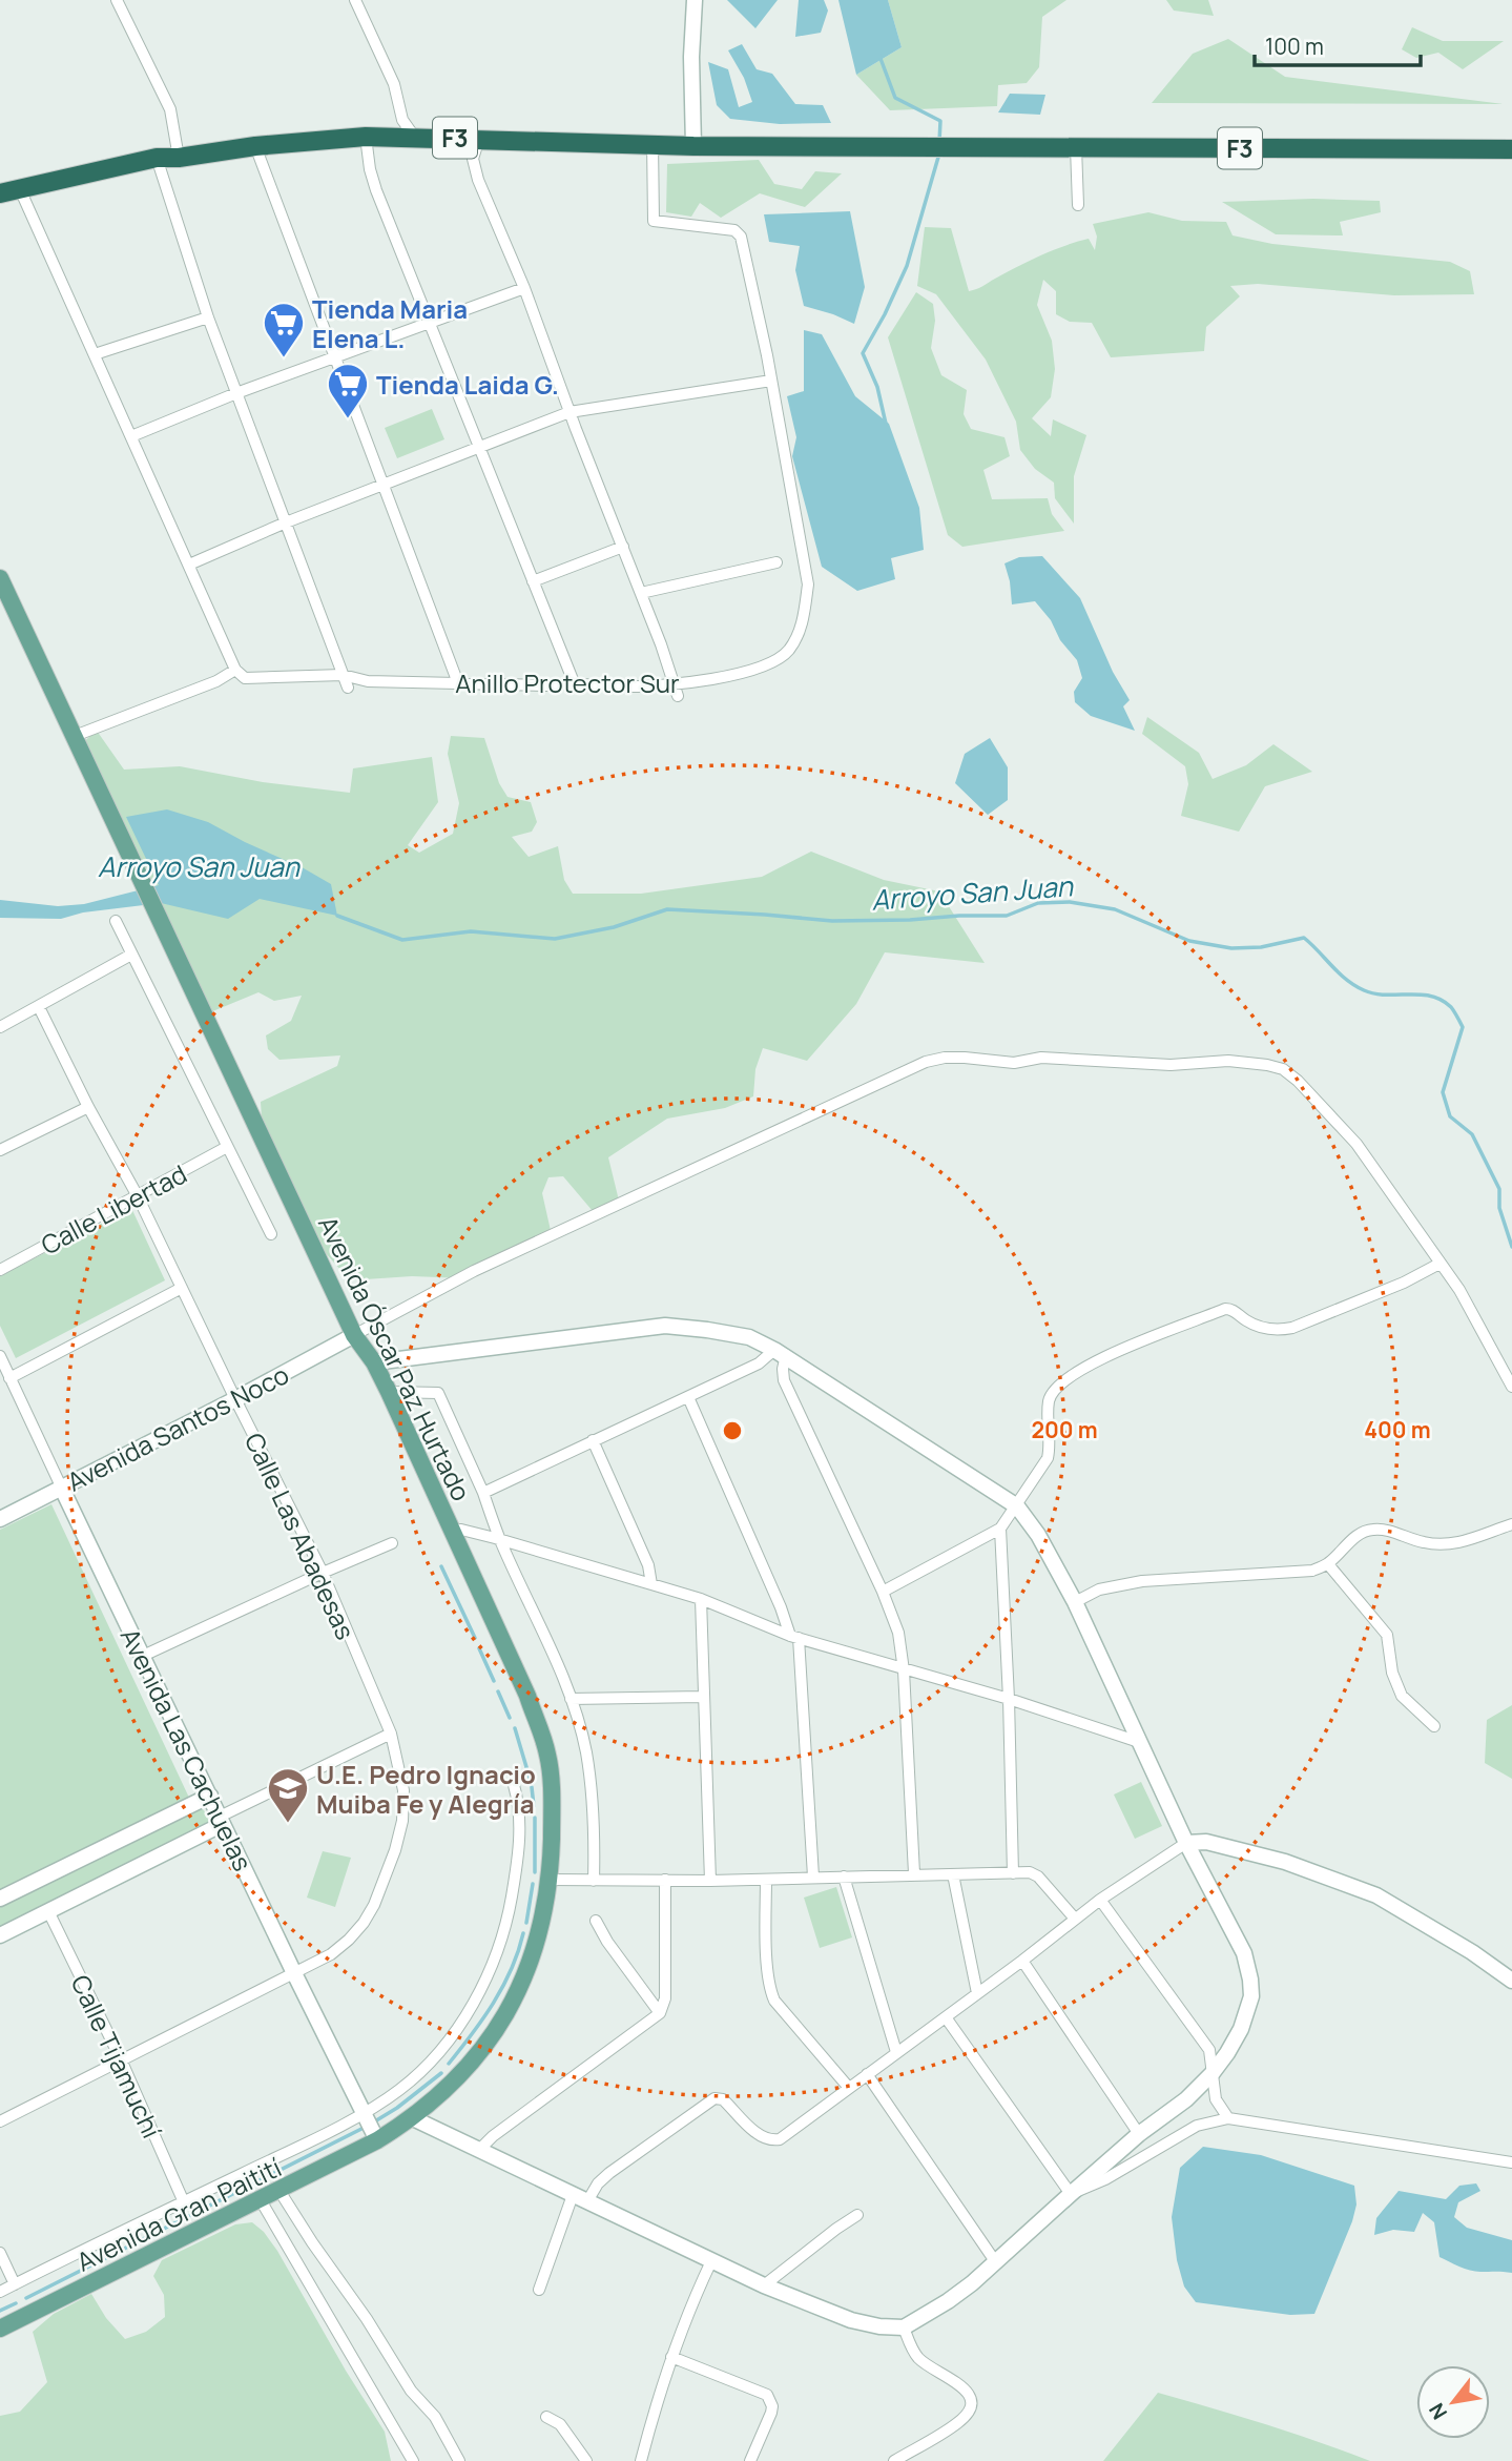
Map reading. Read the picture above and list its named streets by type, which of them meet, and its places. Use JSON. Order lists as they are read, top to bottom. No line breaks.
{"streets":{"highway":["F3"],"main road":["Avenida Óscar Paz Hurtado","Avenida Gran Paitití"],"street":["Anillo Protector Sur","Calle Libertad","Avenida Santos Noco","Calle Las Abadesas","Avenida Las Cachuelas","Calle Tijamuchí"]},"crossings":[["F3","Anillo Protector Sur"],["Calle Libertad","Calle Las Abadesas"],["Avenida Óscar Paz Hurtado","Avenida Santos Noco"],["Avenida Óscar Paz Hurtado","Avenida Las Cachuelas"],["Avenida Óscar Paz Hurtado","Avenida Gran Paitití"],["Avenida Santos Noco","Calle Las Abadesas"],["Avenida Santos Noco","Avenida Las Cachuelas"],["Calle Las Abadesas","Avenida Las Cachuelas"],["Calle Las Abadesas","Calle Tijamuchí"],["Avenida Las Cachuelas","Avenida Gran Paitití"]],"water":["Arroyo San Juan"],"places":{"supermarket":["Tienda Maria Elena L.","Tienda Laida G."],"school or university":["U.E. Pedro Ignacio Muiba Fe y Alegría"]},"scale_bar":"100 m","north":"bottom left","rings":["200 m","400 m"]}
